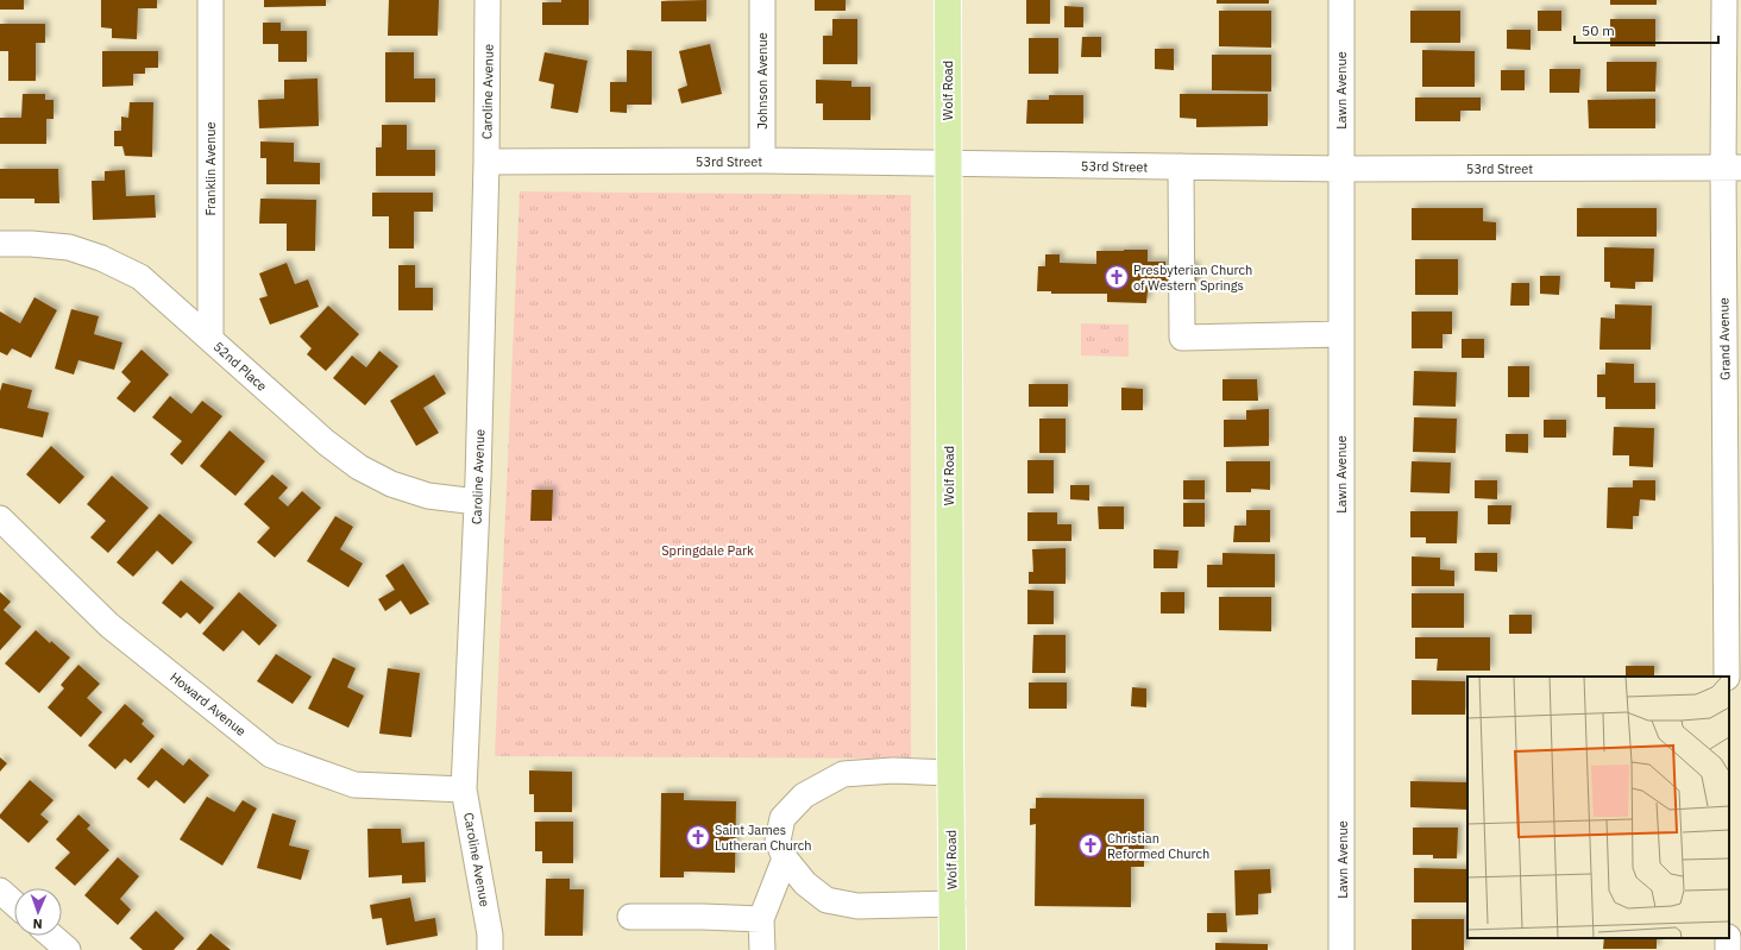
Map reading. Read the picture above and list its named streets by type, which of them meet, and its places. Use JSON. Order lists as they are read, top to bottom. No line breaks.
{"streets":{"main road":["Wolf Road"],"street":["Johnson Avenue","Lawn Avenue","Caroline Avenue","53rd Street","Franklin Avenue","Grand Avenue","52nd Place","Howard Avenue"]},"crossings":[["Johnson Avenue","53rd Street"],["Wolf Road","53rd Street"],["Lawn Avenue","53rd Street"],["Caroline Avenue","53rd Street"],["Caroline Avenue","52nd Place"],["Caroline Avenue","Howard Avenue"],["53rd Street","Grand Avenue"],["Franklin Avenue","52nd Place"]],"parks":["Springdale Park"],"places":{"church":["Presbyterian Church of Western Springs","Saint James Lutheran Church","Christian Reformed Church"]},"scale_bar":"50 m","north":"bottom"}
